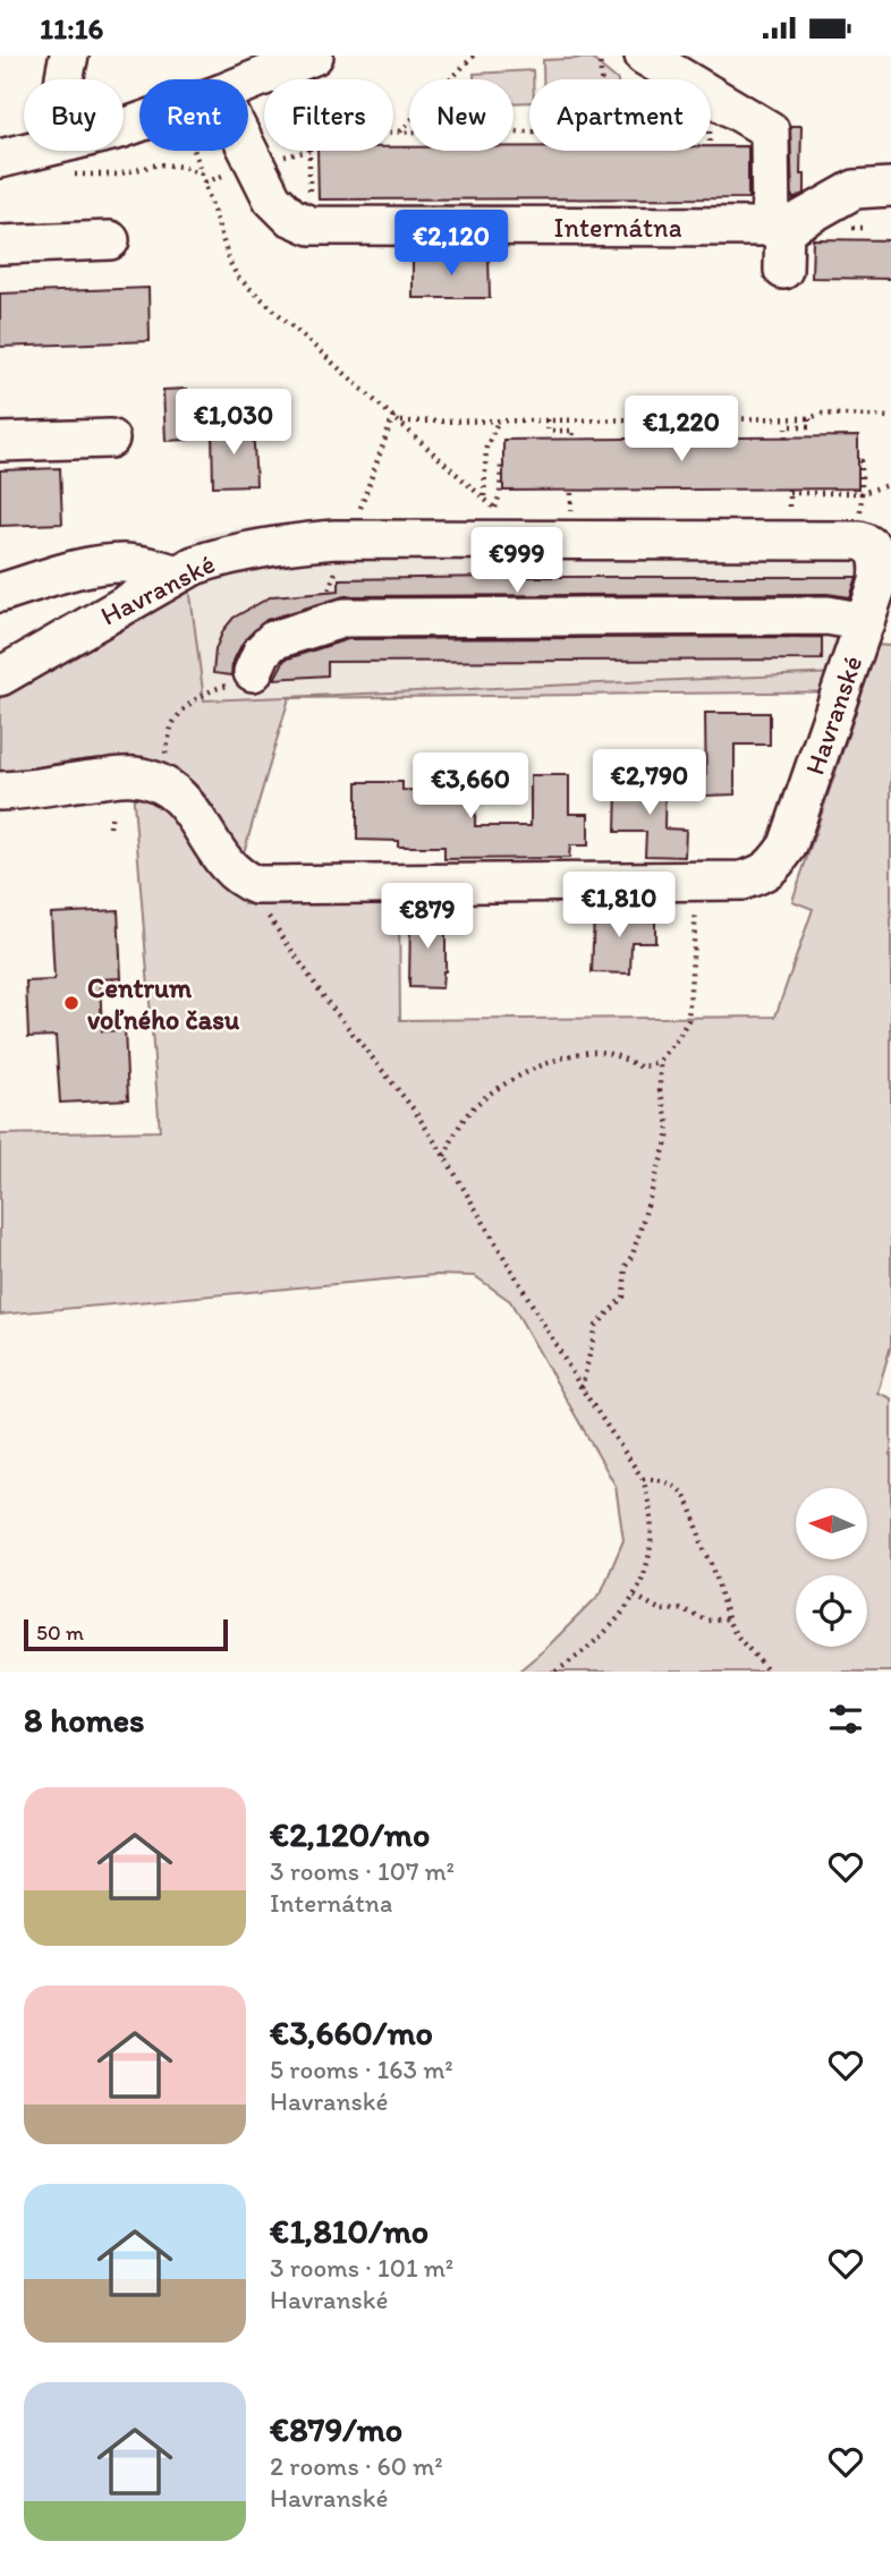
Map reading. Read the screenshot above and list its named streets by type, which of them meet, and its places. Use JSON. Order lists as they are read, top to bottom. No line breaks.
{"streets":{"street":["Internátna","Havranské"]},"places":["Centrum voľného času"],"scale_bar":"50 m","north":"left","page":{"status":"11:16","chip":["Buy","Rent","Filters","New","Apartment"],"price":["€2,120","€1,030","€1,220","€999","€2,790","€3,660","€1,810","€879"],"scale":"50 m","heading":"8 homes","list":[{"name":"€2,120/mo","note":"3 rooms · 107 m² · Internátna"},{"name":"€3,660/mo","note":"5 rooms · 163 m² · Havranské"},{"name":"€1,810/mo","note":"3 rooms · 101 m² · Havranské"},{"name":"€879/mo","note":"2 rooms · 60 m² · Havranské"}]}}
